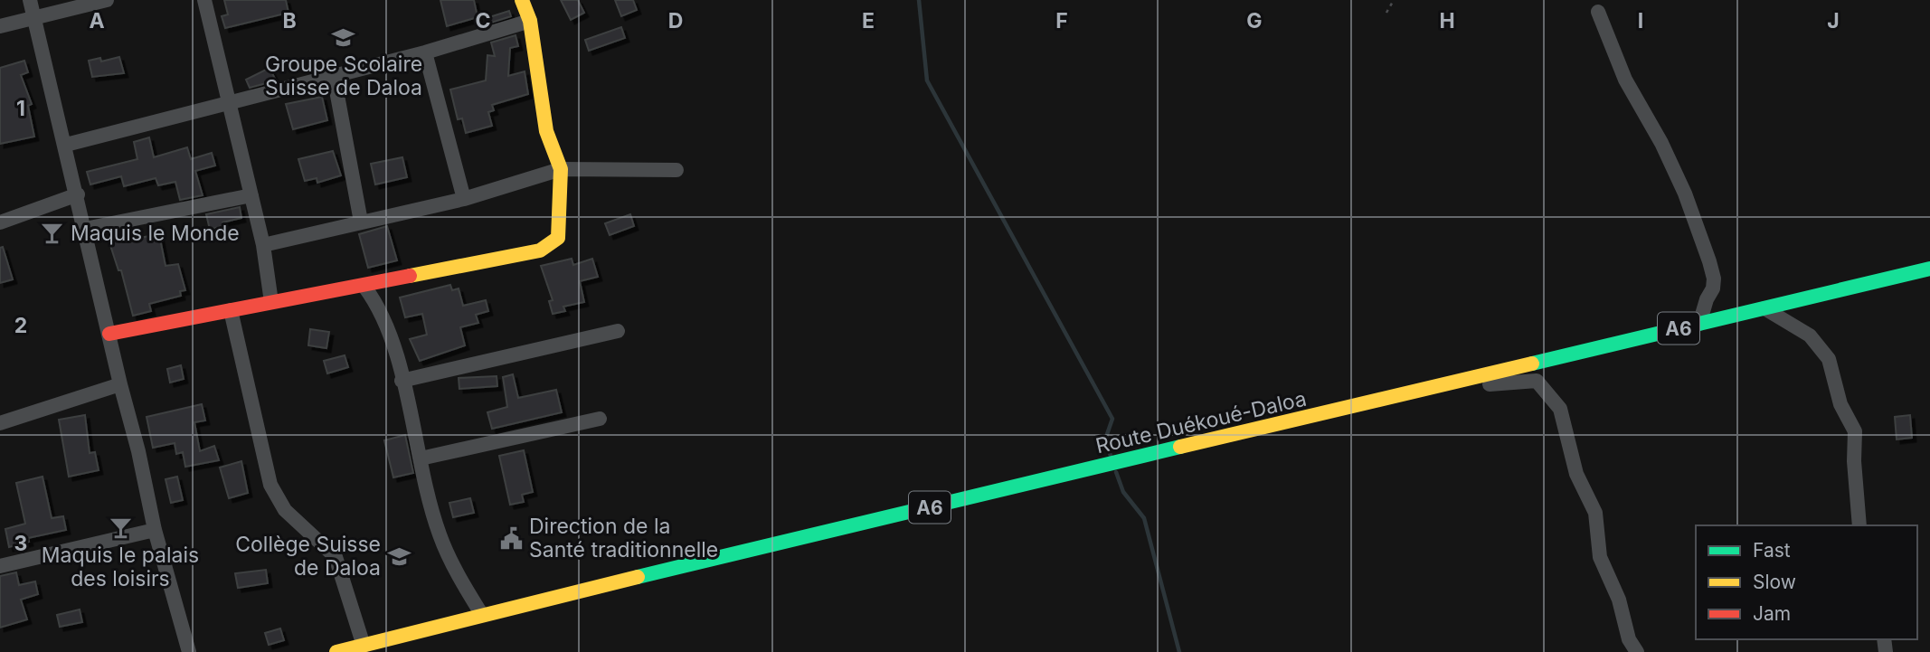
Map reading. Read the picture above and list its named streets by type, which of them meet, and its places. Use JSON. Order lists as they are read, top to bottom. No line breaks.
{"streets":{"main road":["A6","Route Duékoué-Daloa"]},"crossings":[["A6","Route Duékoué-Daloa"]],"places":{"school or university":["Groupe Scolaire Suisse de Daloa","Collège Suisse de Daloa"],"bar":["Maquis le Monde","Maquis le palais des loisirs"],"public building":["Direction de la Santé traditionnelle"]},"legend":["Fast","Slow","Jam"],"grid":{"columns":["A","B","C","D","E","F","G","H","I","J"],"rows":["1","2","3"]}}
